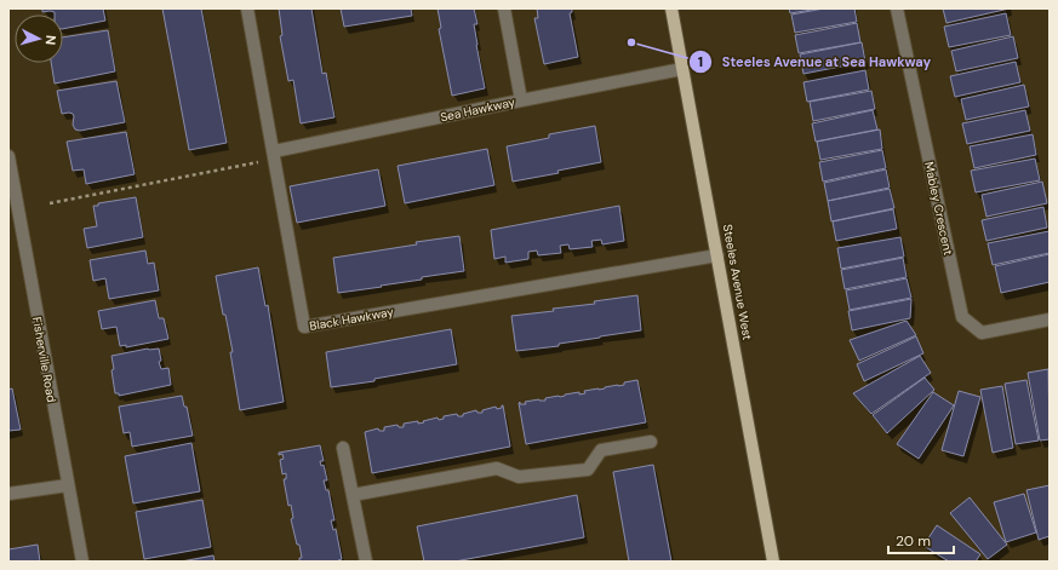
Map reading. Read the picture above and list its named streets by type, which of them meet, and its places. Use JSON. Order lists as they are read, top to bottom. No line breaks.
{"streets":{"main road":["Steeles Avenue West"],"street":["Sea Hawkway","Mabley Crescent","Black Hawkway","Fisherville Road"]},"crossings":[["Sea Hawkway","Steeles Avenue West"],["Sea Hawkway","Black Hawkway"],["Steeles Avenue West","Black Hawkway"]],"places":["Steeles Avenue at Sea Hawkway"],"scale_bar":"20 m","north":"right"}
